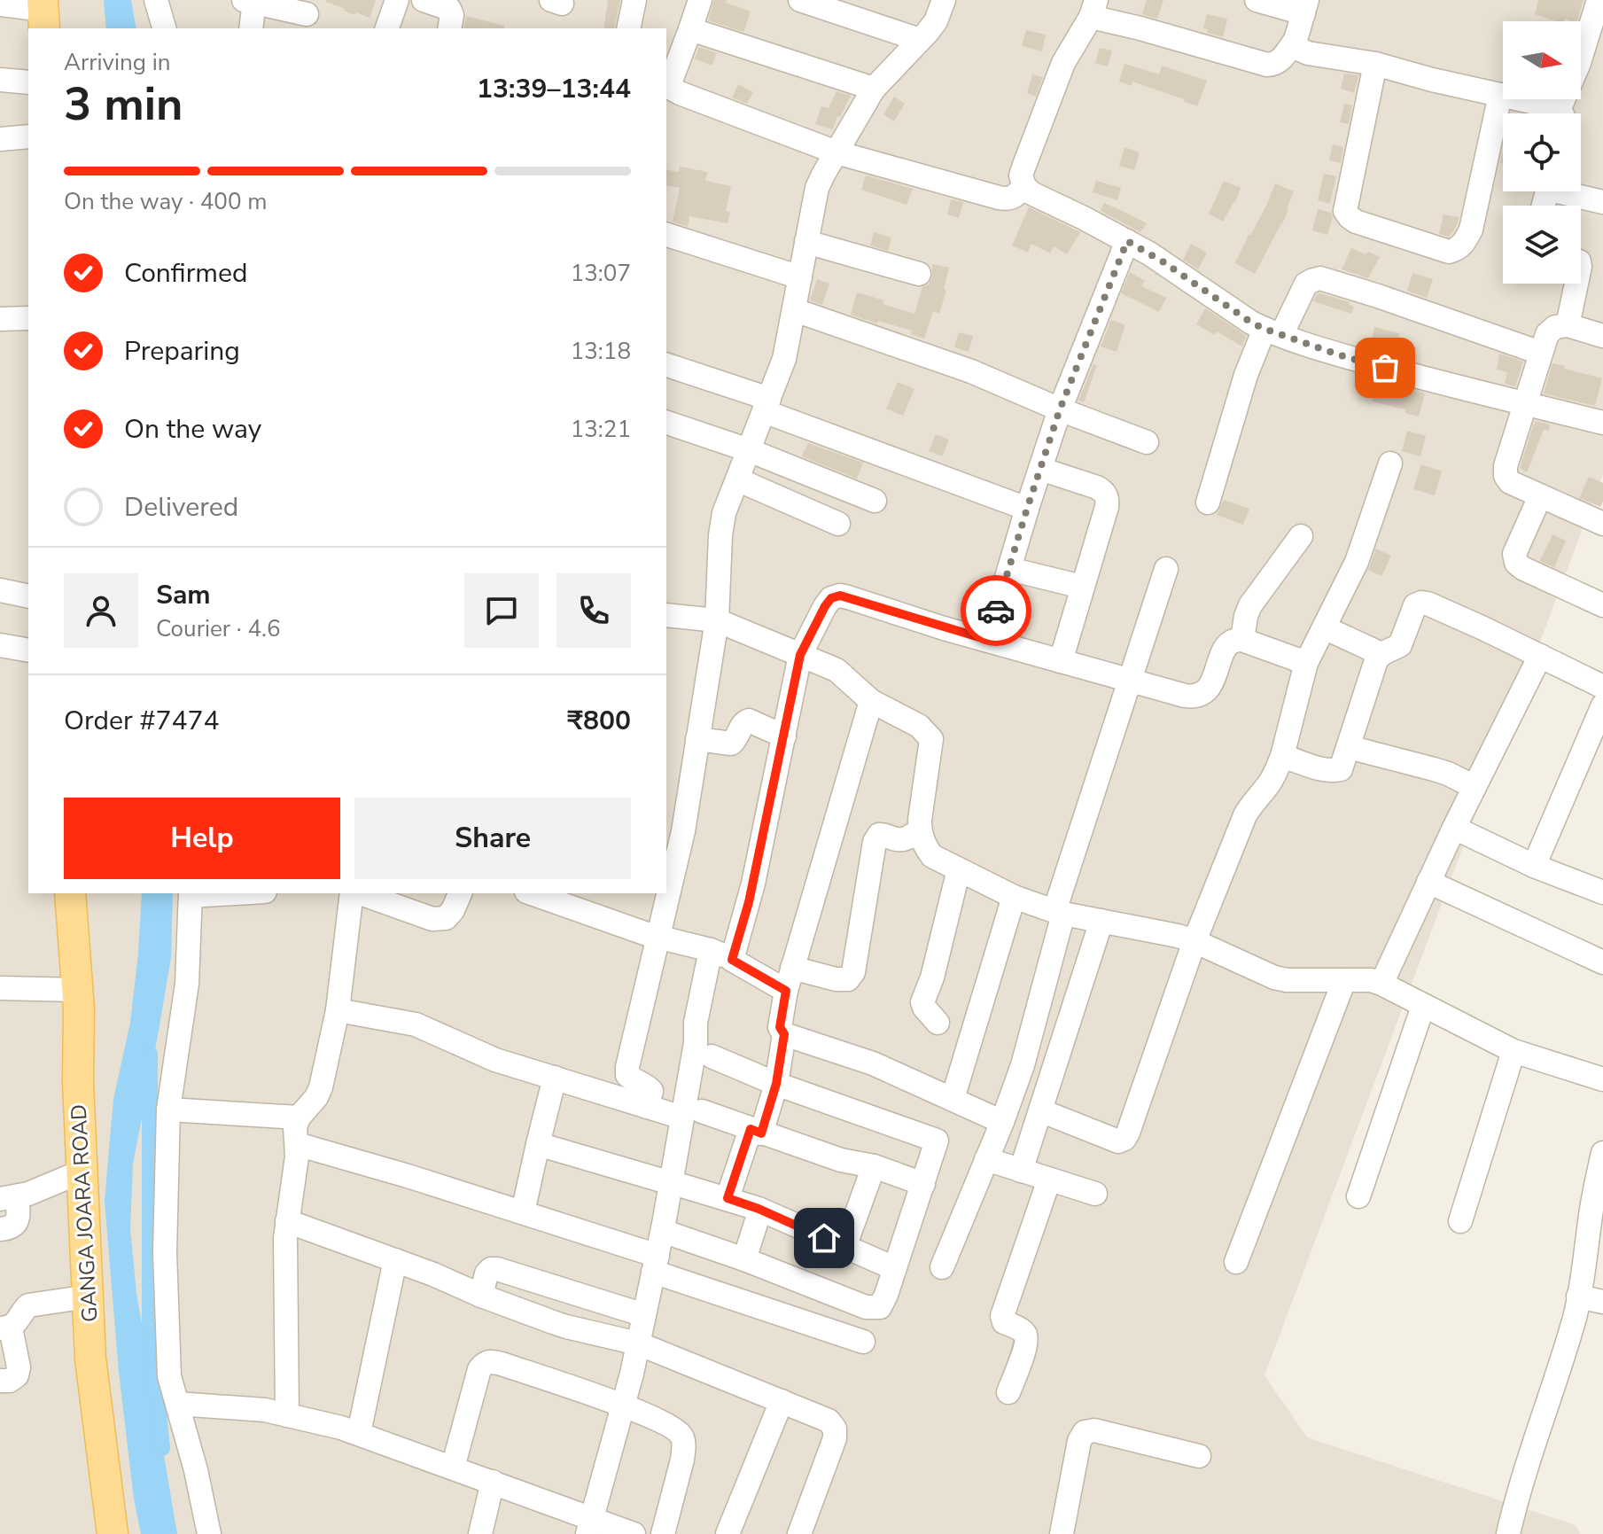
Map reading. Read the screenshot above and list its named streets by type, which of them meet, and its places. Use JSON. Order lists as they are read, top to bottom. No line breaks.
{"streets":{"main road":["GANGA JOARA ROAD"]},"north":"right","page":{"heading":["3 min","Arriving in","13:39–13:44"],"panel":["Sam","Courier · 4.6","Order #7474","₹800"],"bar":"On the way · 400 m","list":[["Confirmed","13:07"],["Preparing","13:18"],["On the way","13:21"],"Delivered"],"buttons":["Help","Share"]}}
